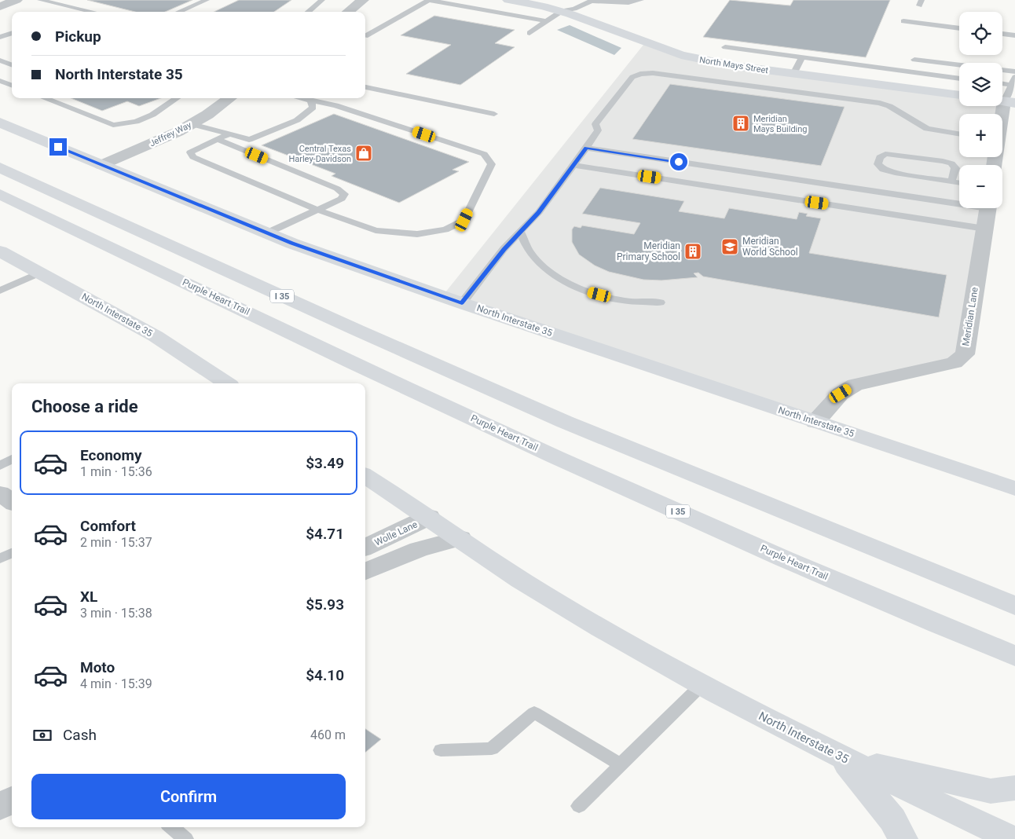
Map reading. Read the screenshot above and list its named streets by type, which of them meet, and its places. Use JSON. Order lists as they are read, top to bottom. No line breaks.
{"streets":{"main road":["North Mays Street","I 35","Purple Heart Trail","North Interstate 35"],"street":["Jeffrey Way","Meridian Lane","Wolle Lane"]},"crossings":[["Jeffrey Way","North Interstate 35"],["North Interstate 35","Meridian Lane"],["North Interstate 35","Wolle Lane"]],"places":{"building":["Meridian Mays Building","Meridian Primary School"],"shop":["Central Texas Harley-Davidson"],"school or university":["Meridian World School"]},"page":{"map_buttons":["+","−"],"banner":["Pickup","North Interstate 35"],"heading":"Choose a ride","list":[{"name":"Economy","note":"1 min · 15:36","value":"$3.49"},{"name":"Comfort","note":"2 min · 15:37","value":"$4.71"},{"name":"XL","note":"3 min · 15:38","value":"$5.93"},{"name":"Moto","note":"4 min · 15:39","value":"$4.10"}],"pay":["Cash","460 m"],"buttons":"Confirm"}}
